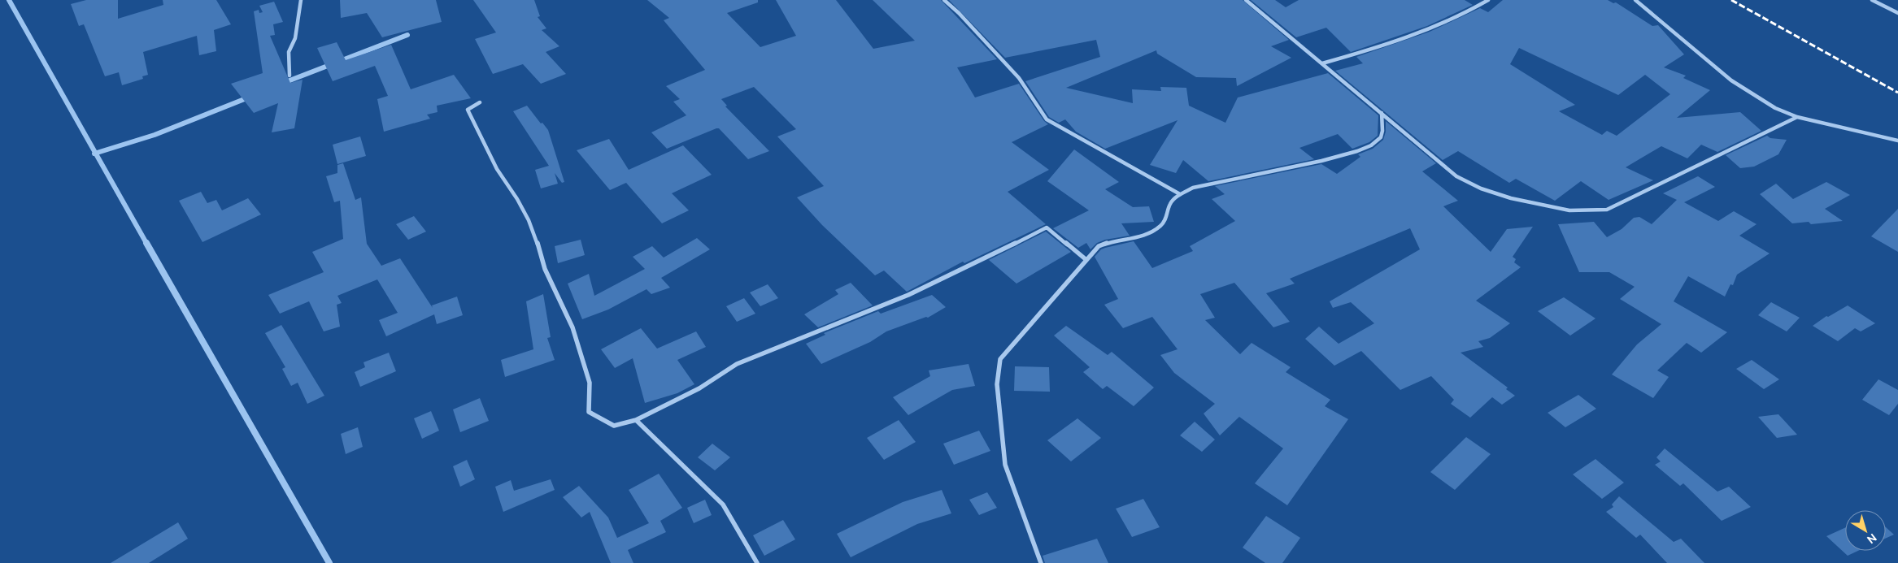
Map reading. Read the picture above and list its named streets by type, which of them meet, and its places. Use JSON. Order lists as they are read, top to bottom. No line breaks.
{"north":"bottom right"}
